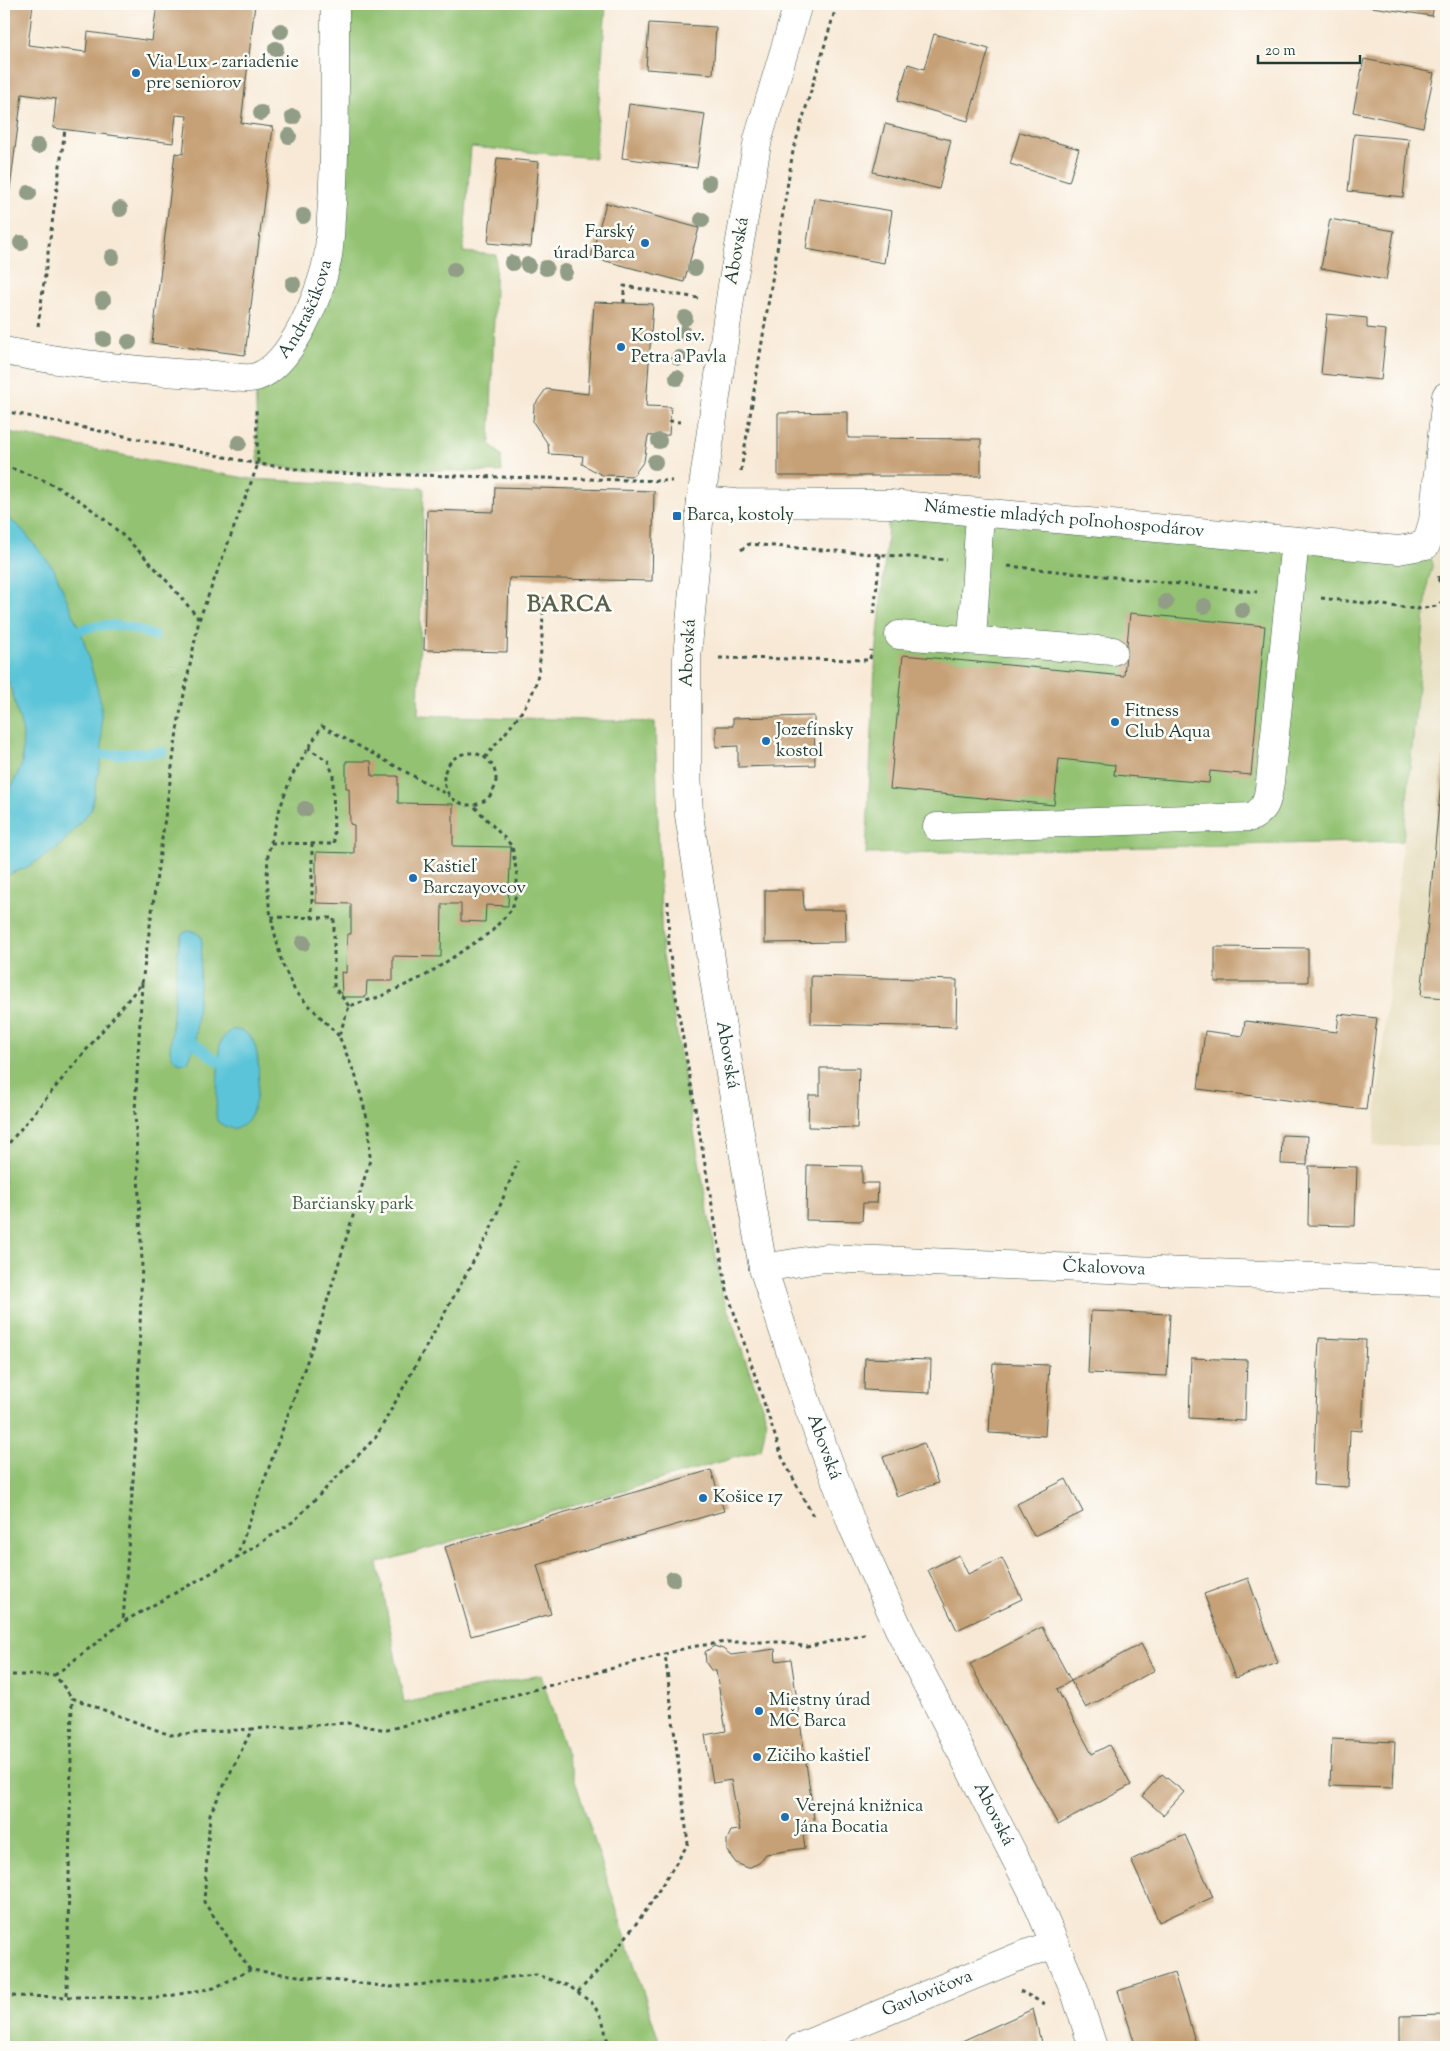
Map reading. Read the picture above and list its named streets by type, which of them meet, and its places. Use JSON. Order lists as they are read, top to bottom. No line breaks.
{"streets":{"street":["Abovská","Andraščíkova","Námestie mladých poľnohospodárov","Čkalovova","Gavlovičova"]},"crossings":[["Abovská","Námestie mladých poľnohospodárov"],["Abovská","Čkalovova"],["Abovská","Gavlovičova"]],"districts":["BARCA"],"parks":["Barčiansky park"],"places":{"other":["Via Lux - zariadenie pre seniorov","Farský úrad Barca","Kostol sv. Petra a Pavla","Fitness Club Aqua","Jozefínsky kostol","Kaštieľ Barczayovcov","Košice 17","Miestny úrad MČ Barca","Zičiho kaštieľ","Verejná knižnica Jána Bocatia"],"transit":["Barca, kostoly"]},"scale_bar":"20 m"}
